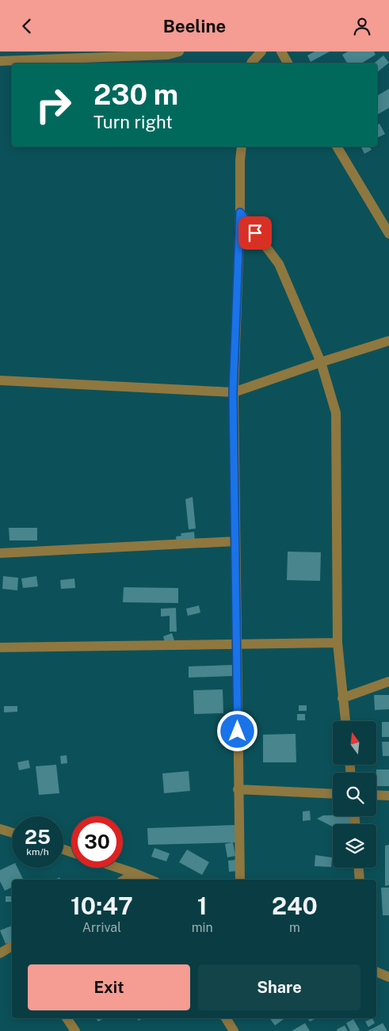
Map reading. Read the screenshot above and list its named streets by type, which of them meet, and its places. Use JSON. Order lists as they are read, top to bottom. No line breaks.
{"north":"top","page":{"header":"Beeline","turn":["230 m","Turn right"],"speed":"25 km/h","limit":"30","eta":["10:47","Arrival","1","min","240","m"],"buttons":["Exit","Share"]}}
